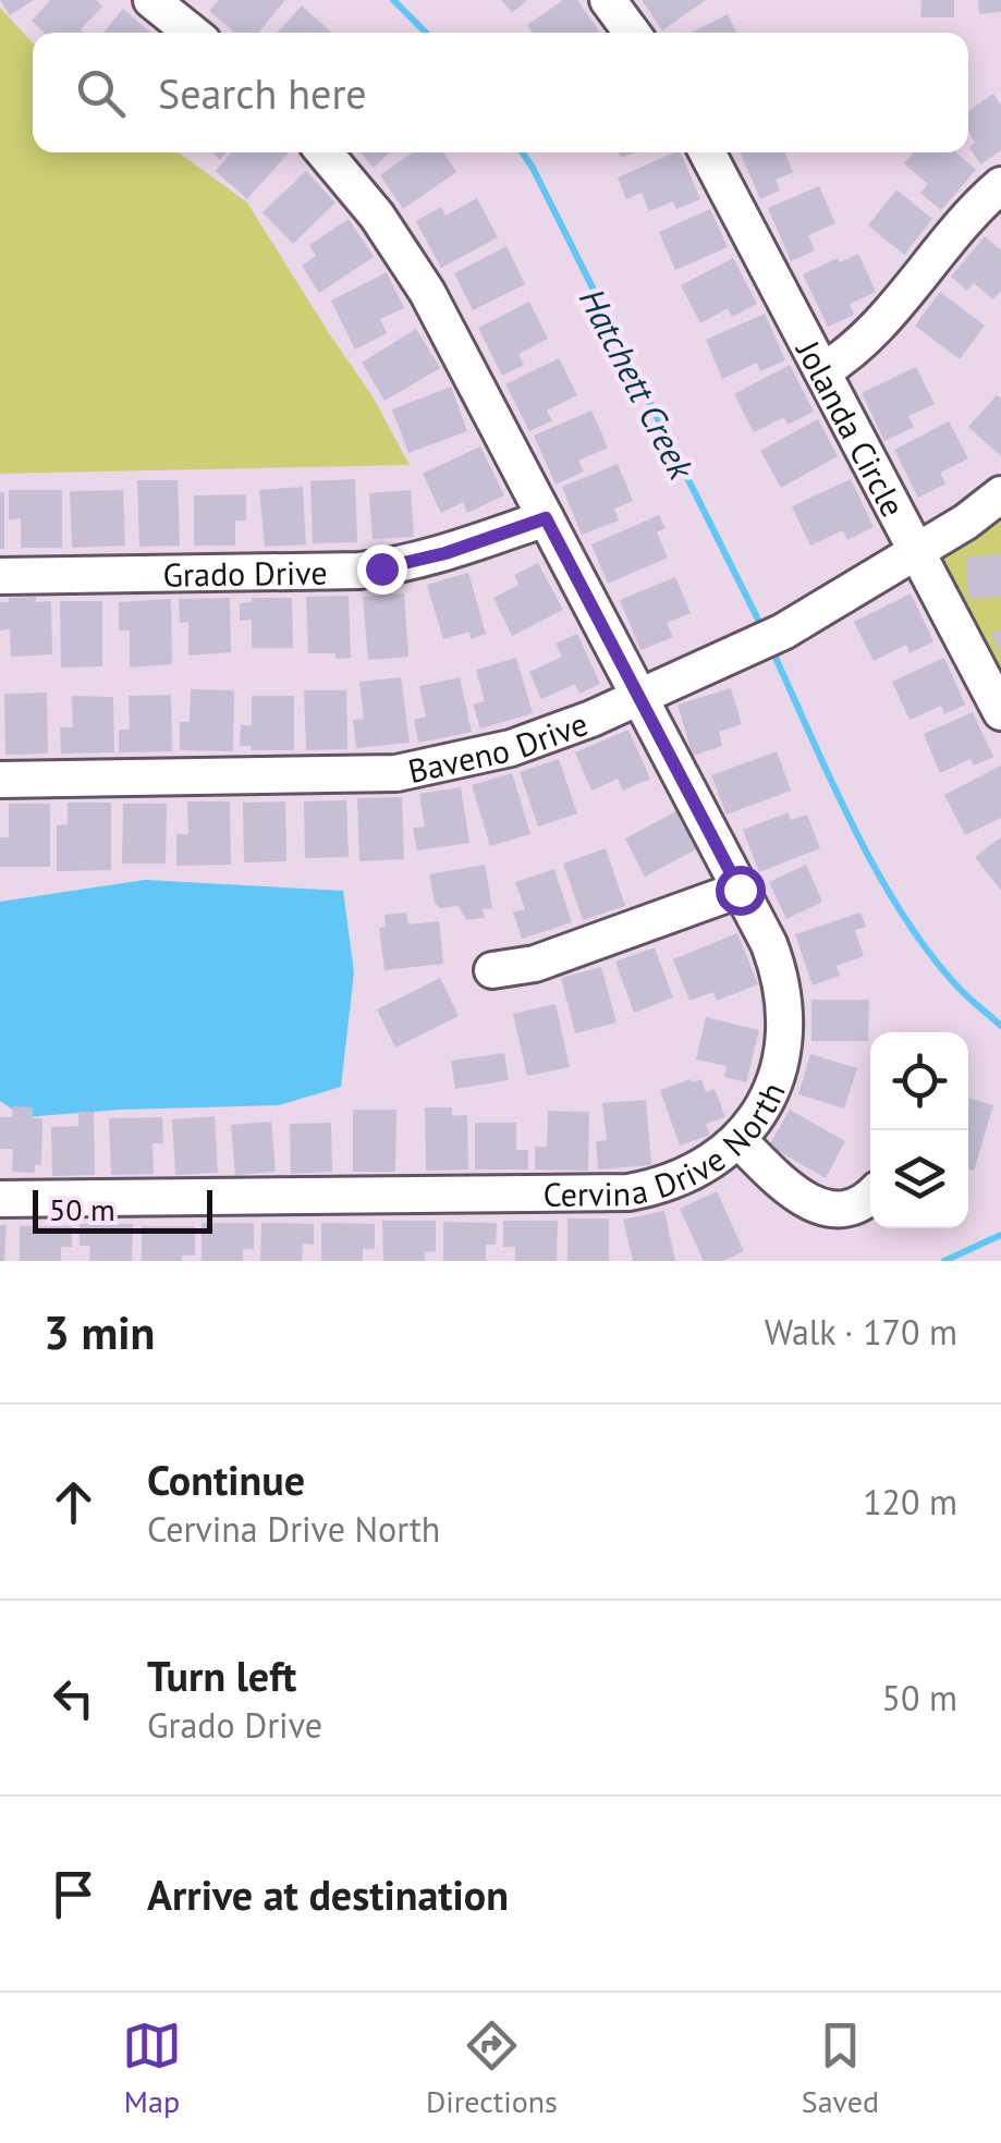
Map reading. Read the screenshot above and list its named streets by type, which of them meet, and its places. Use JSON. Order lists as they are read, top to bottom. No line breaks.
{"streets":{"street":["Jolanda Circle","Grado Drive","Baveno Drive","Cervina Drive North"]},"crossings":[["Jolanda Circle","Baveno Drive"],["Grado Drive","Cervina Drive North"],["Baveno Drive","Cervina Drive North"]],"water":["Hatchett Creek"],"scale_bar":"50 m","page":{"search":"Search here","scale":"50 m","heading":["3 min","Walk · 170 m"],"list":[["Continue","Cervina Drive North","120 m"],["Turn left","Grado Drive","50 m"],"Arrive at destination"],"nav":["Map","Directions","Saved"]}}
